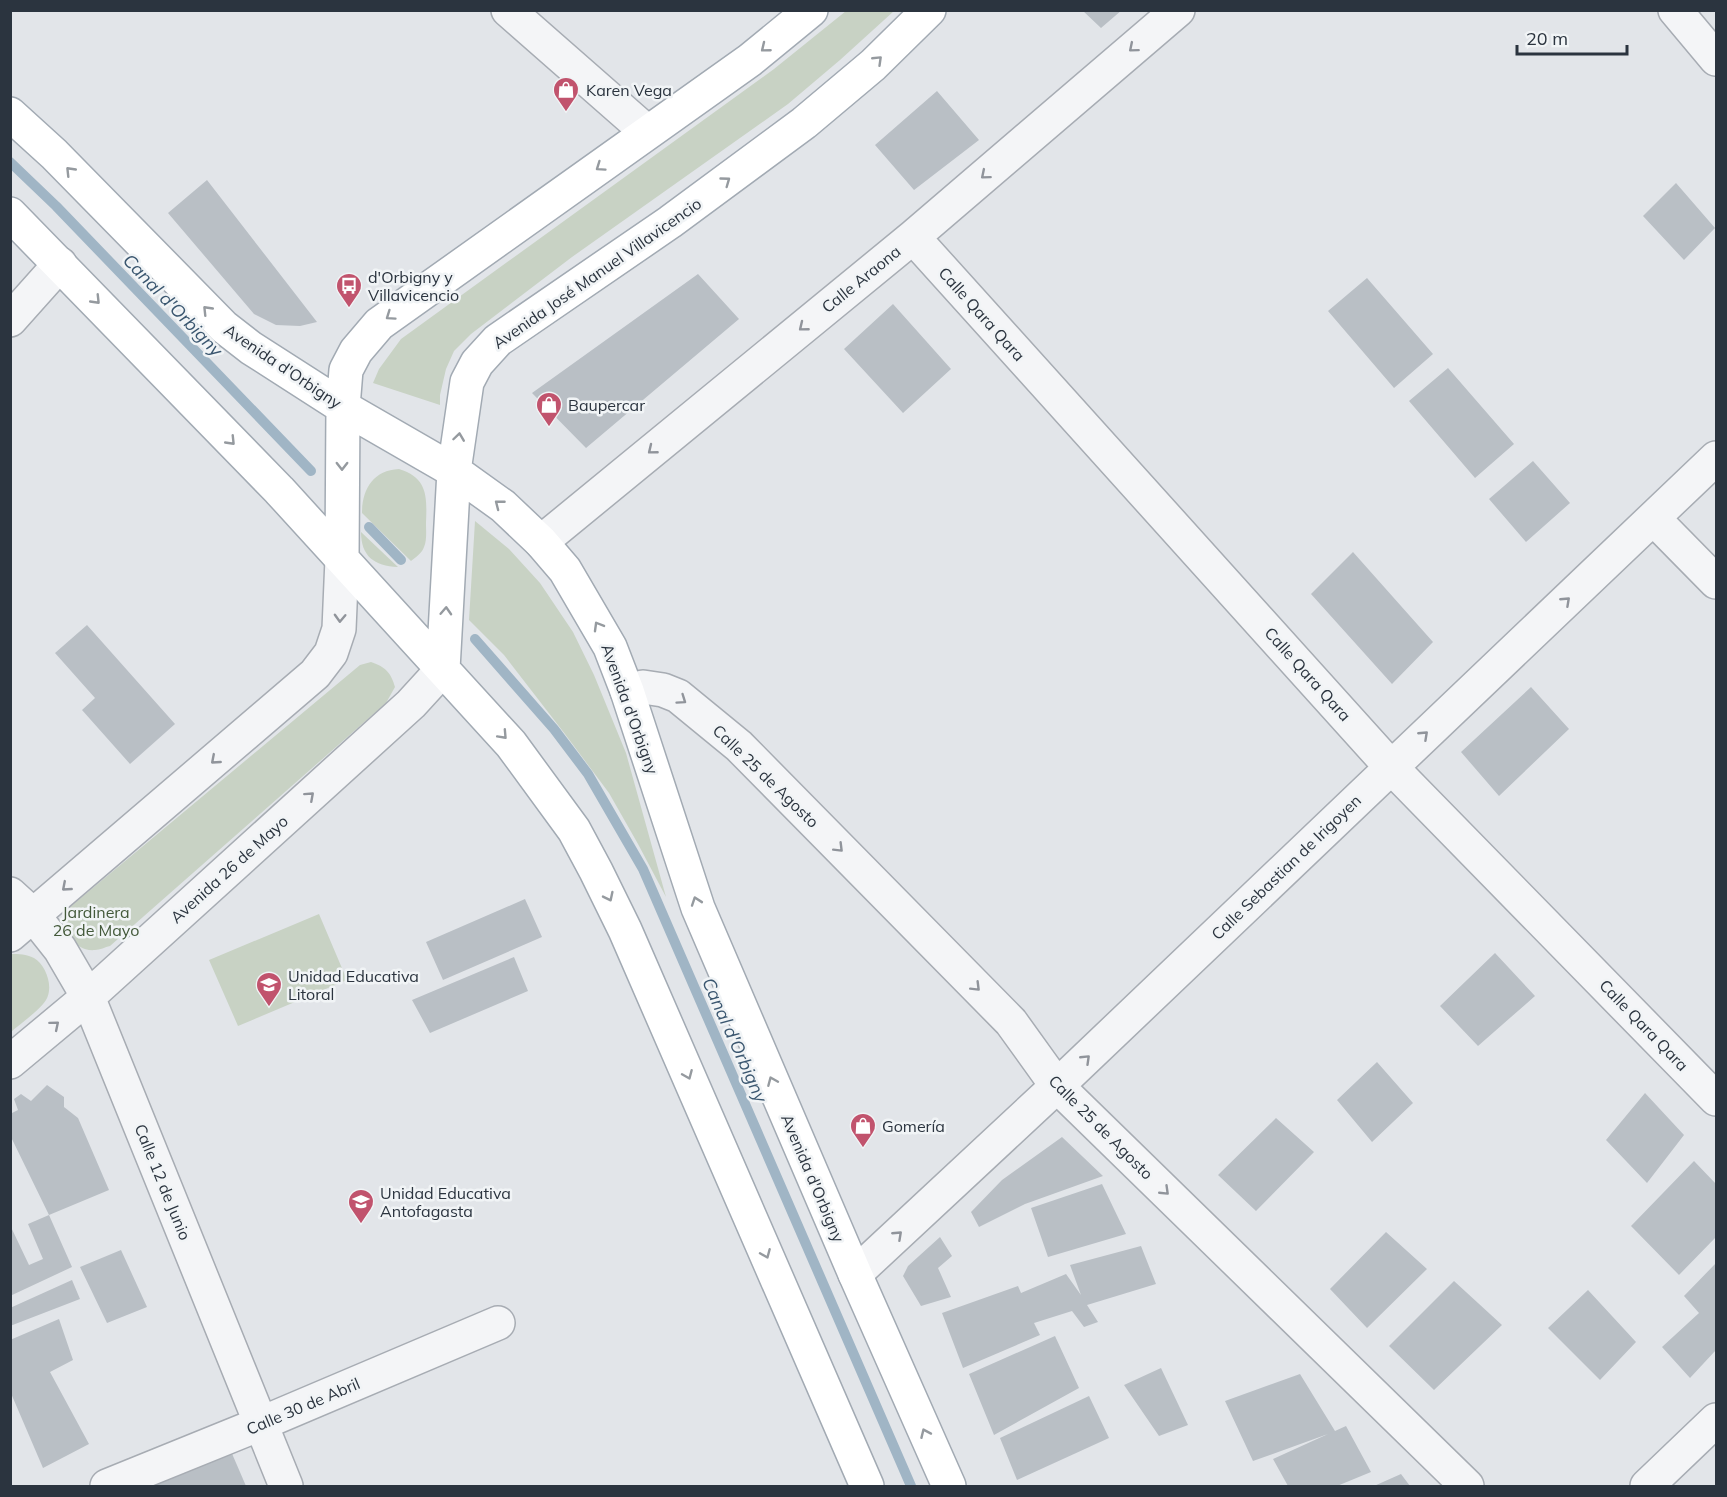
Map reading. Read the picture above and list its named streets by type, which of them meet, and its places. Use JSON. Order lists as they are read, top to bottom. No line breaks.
{"streets":{"main road":["Avenida José Manuel Villavicencio","Avenida d'Orbigny"],"street":["Calle Araona","Calle Qara Qara","Calle 25 de Agosto","Calle Sebastian de Irigoyen","Avenida 26 de Mayo","Calle 12 de Junio","Calle 30 de Abril"]},"crossings":[["Avenida José Manuel Villavicencio","Avenida d'Orbigny"],["Avenida José Manuel Villavicencio","Avenida 26 de Mayo"],["Calle Araona","Calle Qara Qara"],["Calle Araona","Avenida d'Orbigny"],["Calle Qara Qara","Calle Sebastian de Irigoyen"],["Avenida d'Orbigny","Calle 25 de Agosto"],["Avenida d'Orbigny","Calle Sebastian de Irigoyen"],["Calle 25 de Agosto","Calle Sebastian de Irigoyen"],["Avenida 26 de Mayo","Calle 12 de Junio"],["Calle 12 de Junio","Calle 30 de Abril"]],"one_way":["Calle Araona","Calle 25 de Agosto","Calle Sebastian de Irigoyen"],"water":["Canal d'Orbigny"],"parks":["Jardinera 26 de Mayo"],"places":{"shop":["Karen Vega","Baupercar","Gomería"],"bus stop":["d'Orbigny y Villavicencio"],"school or university":["Unidad Educativa Litoral","Unidad Educativa Antofagasta"]},"scale_bar":"20 m"}
